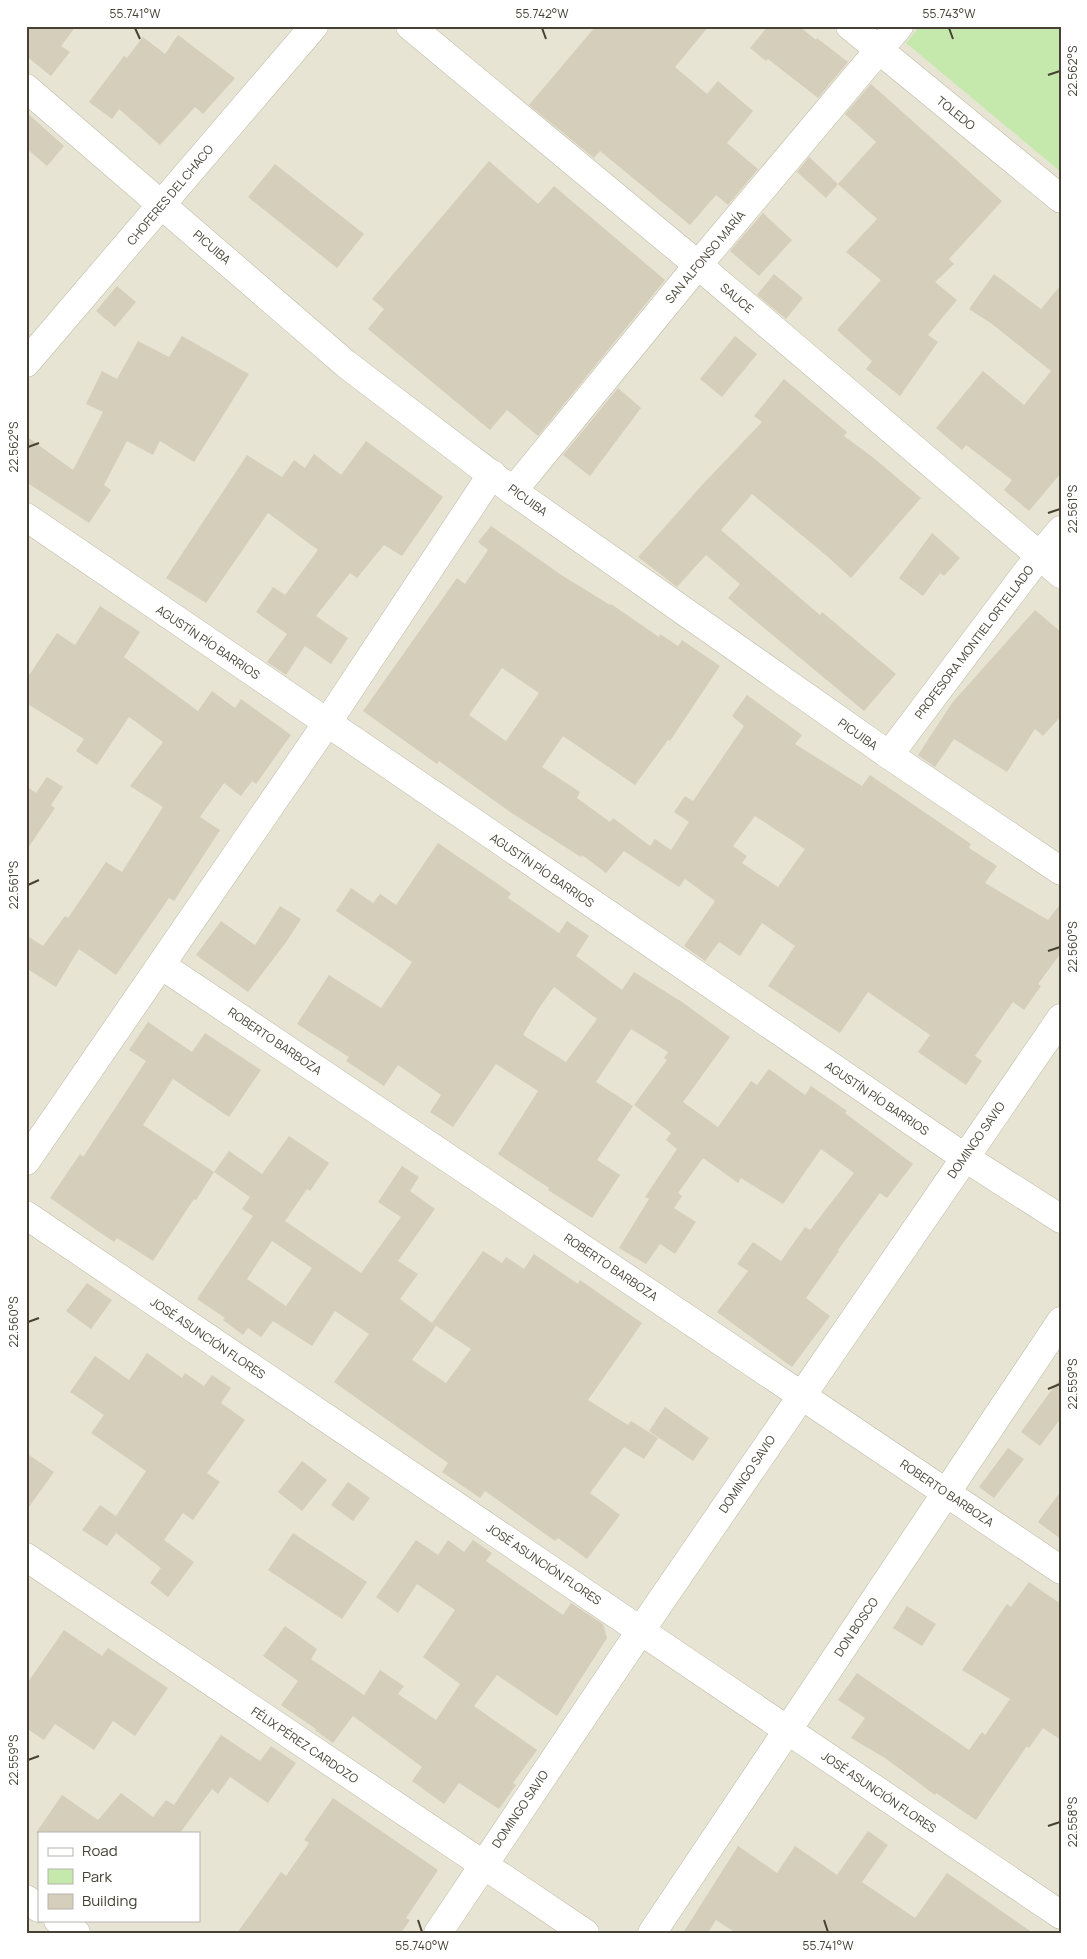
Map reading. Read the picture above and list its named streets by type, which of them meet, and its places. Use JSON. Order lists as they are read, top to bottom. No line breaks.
{"streets":{"street":["TOLEDO","CHOFERES DEL CHACO","PICUIBA","SAN ALFONSO MARÍA","SAUCE","AGUSTÍN PÍO BARRIOS","PROFESORA MONTIEL ORTELLADO","ROBERTO BARBOZA","DOMINGO SAVIO","JOSÉ ASUNCIÓN FLORES","DON BOSCO","FÉLIX PÉREZ CARDOZO"]},"crossings":[["TOLEDO","SAN ALFONSO MARÍA"],["CHOFERES DEL CHACO","PICUIBA"],["PICUIBA","SAN ALFONSO MARÍA"],["PICUIBA","PROFESORA MONTIEL ORTELLADO"],["SAN ALFONSO MARÍA","SAUCE"],["SAUCE","PROFESORA MONTIEL ORTELLADO"],["AGUSTÍN PÍO BARRIOS","DOMINGO SAVIO"],["ROBERTO BARBOZA","DOMINGO SAVIO"],["ROBERTO BARBOZA","DON BOSCO"],["DOMINGO SAVIO","JOSÉ ASUNCIÓN FLORES"],["DOMINGO SAVIO","FÉLIX PÉREZ CARDOZO"],["JOSÉ ASUNCIÓN FLORES","DON BOSCO"]],"legend":["Road","Park","Building"],"coordinates":["55.741°W","55.742°W","55.743°W","22.562°S","22.561°S","22.560°S","22.559°S","22.558°S","55.740°W"]}
